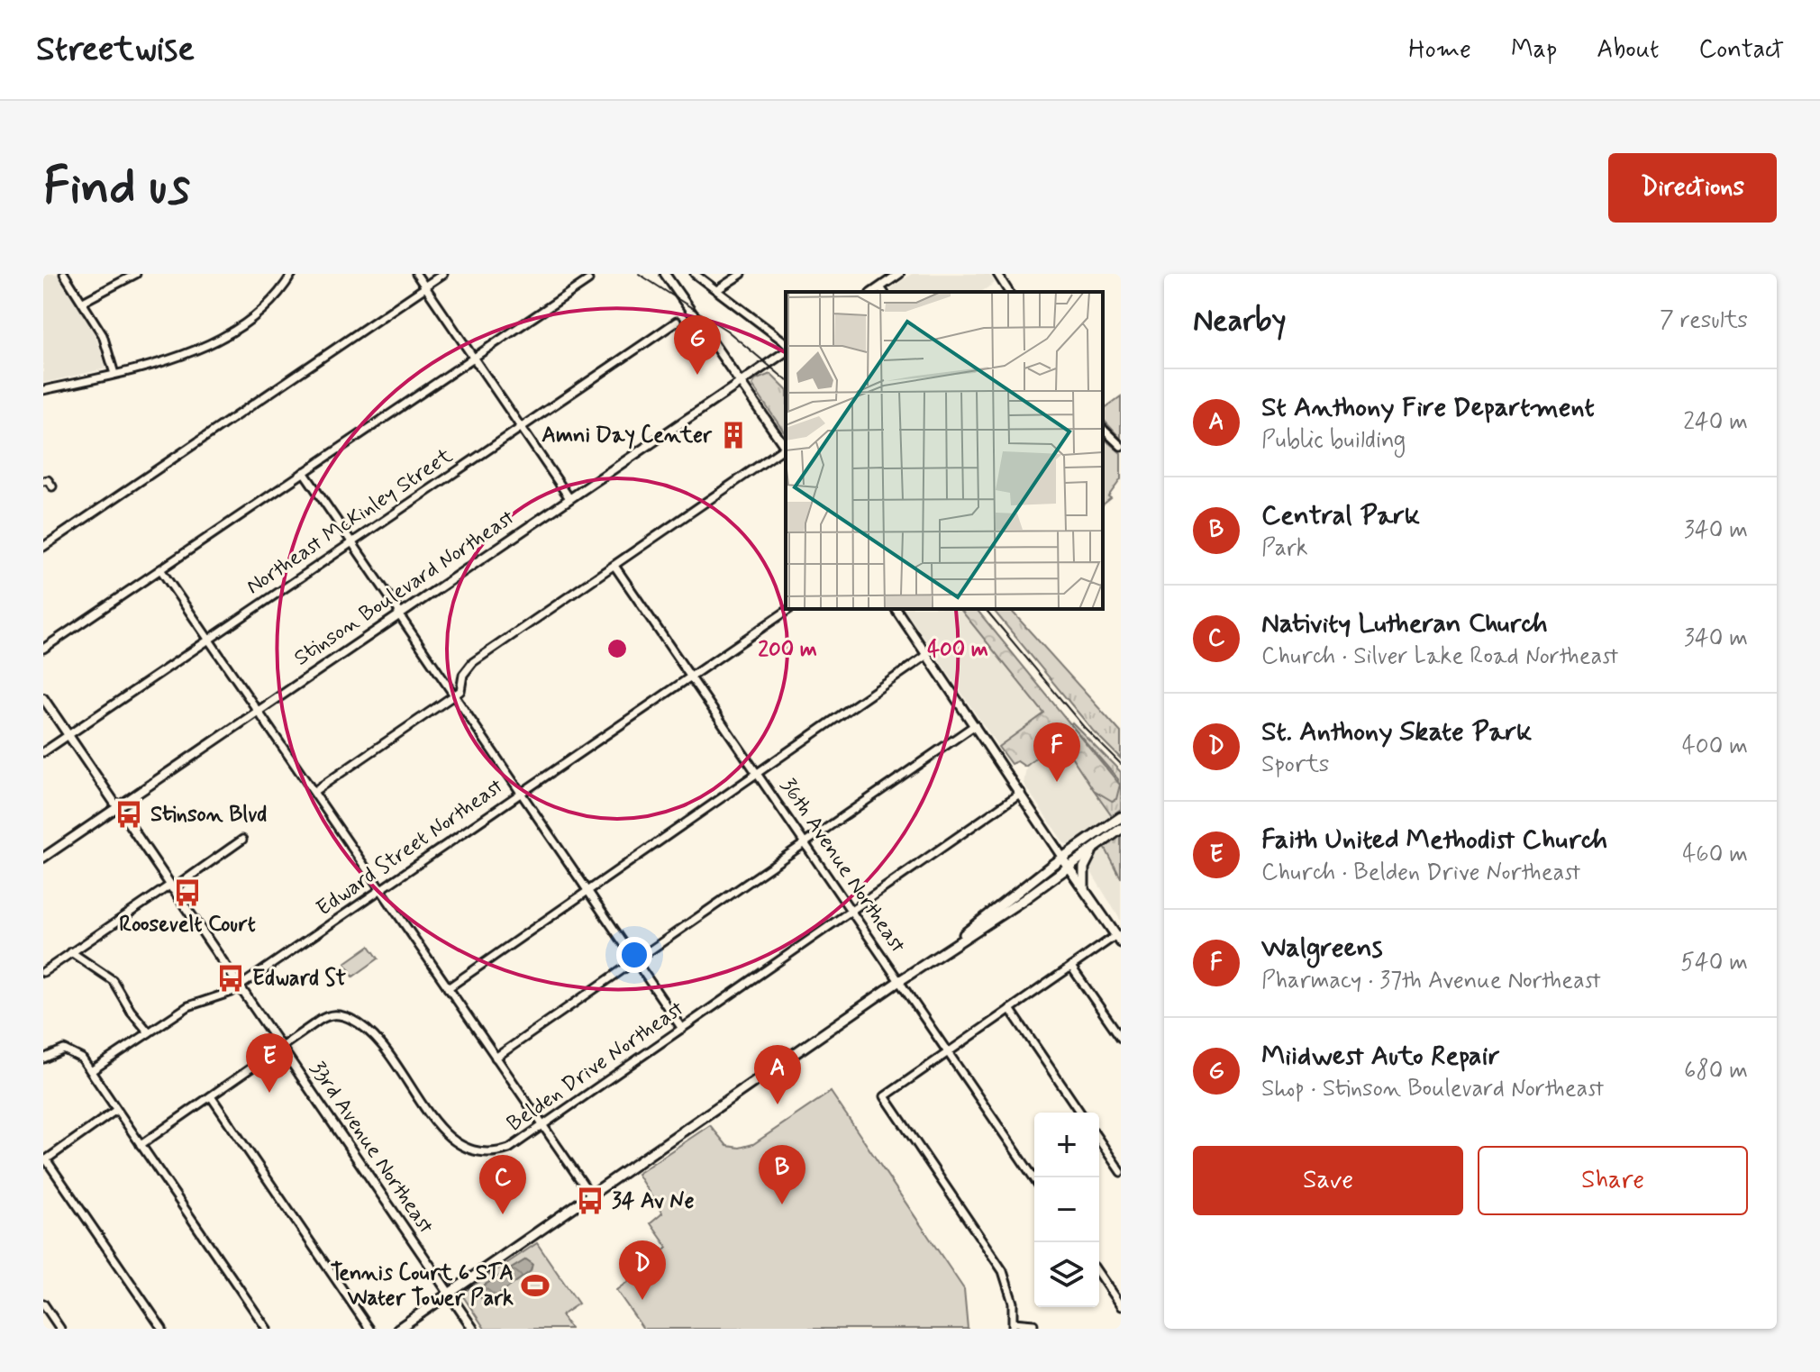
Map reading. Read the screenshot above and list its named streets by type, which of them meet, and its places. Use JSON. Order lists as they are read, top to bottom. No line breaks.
{"streets":{"street":["Northeast McKinley Street","Stinson Boulevard Northeast","Edward Street Northeast","36th Avenue Northeast","Belden Drive Northeast","33rd Avenue Northeast"]},"crossings":[["Northeast McKinley Street","33rd Avenue Northeast"],["Stinson Boulevard Northeast","33rd Avenue Northeast"],["Edward Street Northeast","36th Avenue Northeast"],["Edward Street Northeast","33rd Avenue Northeast"],["36th Avenue Northeast","Belden Drive Northeast"],["Belden Drive Northeast","33rd Avenue Northeast"]],"places":{"building":["Amni Day Center"],"bus stop":["Stinson Blvd","Roosevelt Court","Edward St","34 Av Ne"],"sports":["Tennis Court 6 STA Water Tower Park"]},"page":{"header":"Streetwise","nav":["Home","Map","About","Contact"],"buttons":["Directions",["Save","Share"]],"title":"Find us","heading":["Nearby","7 results"],"pins":["G","F","E","A","B","C","D"],"list":[{"mark":"A","name":"St Anthony Fire Department","note":"Public building","value":"240 m"},{"mark":"B","name":"Central Park","note":"Park","value":"340 m"},{"mark":"C","name":"Nativity Lutheran Church","note":"Church · Silver Lake Road Northeast","value":"340 m"},{"mark":"D","name":"St. Anthony Skate Park","note":"Sports","value":"400 m"},{"mark":"E","name":"Faith United Methodist Church","note":"Church · Belden Drive Northeast","value":"460 m"},{"mark":"F","name":"Walgreens","note":"Pharmacy · 37th Avenue Northeast","value":"540 m"},{"mark":"G","name":"Miidwest Auto Repair","note":"Shop · Stinson Boulevard Northeast","value":"680 m"}],"map_buttons":["+","−"]},"rings":["200 m","400 m"]}
